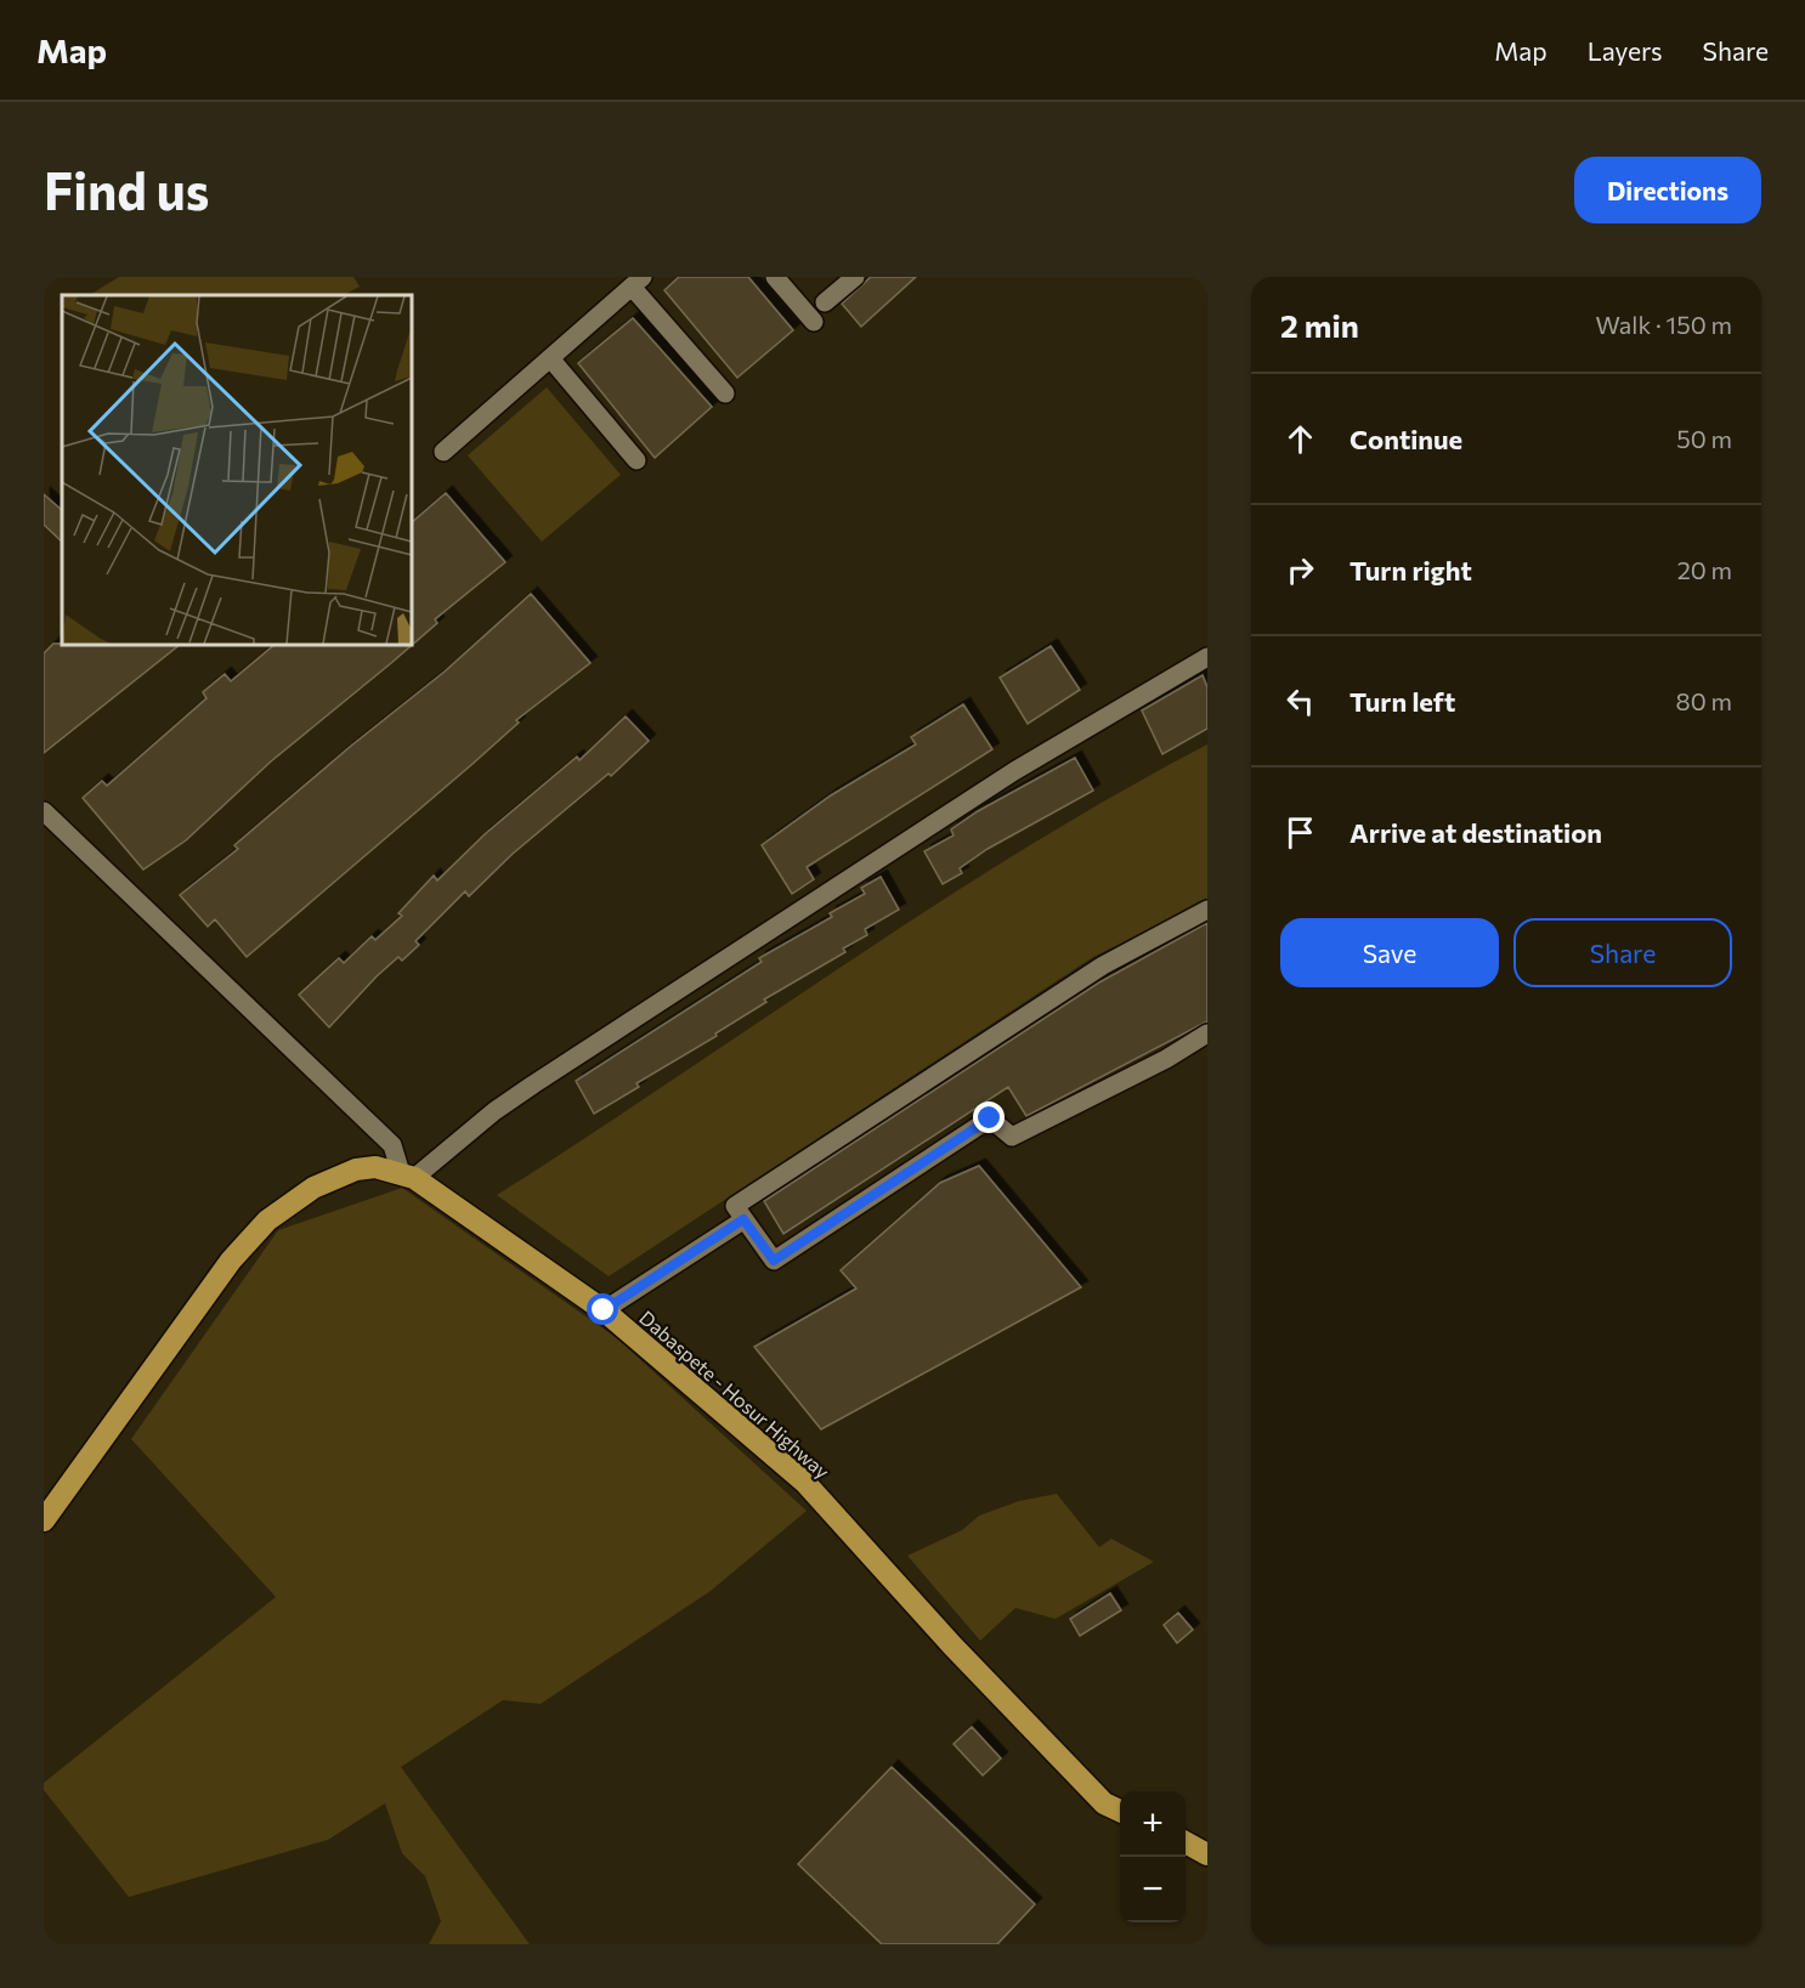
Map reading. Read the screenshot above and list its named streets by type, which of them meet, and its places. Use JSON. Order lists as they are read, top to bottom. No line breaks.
{"streets":{"highway":["Dabaspete - Hosur Highway"]},"page":{"header":"Map","nav":["Map","Layers","Share"],"buttons":["Directions",["Save","Share"]],"title":"Find us","heading":["2 min","Walk · 150 m"],"list":[["Continue","50 m"],["Turn right","20 m"],["Turn left","80 m"],"Arrive at destination"],"map_buttons":["+","−"]}}
